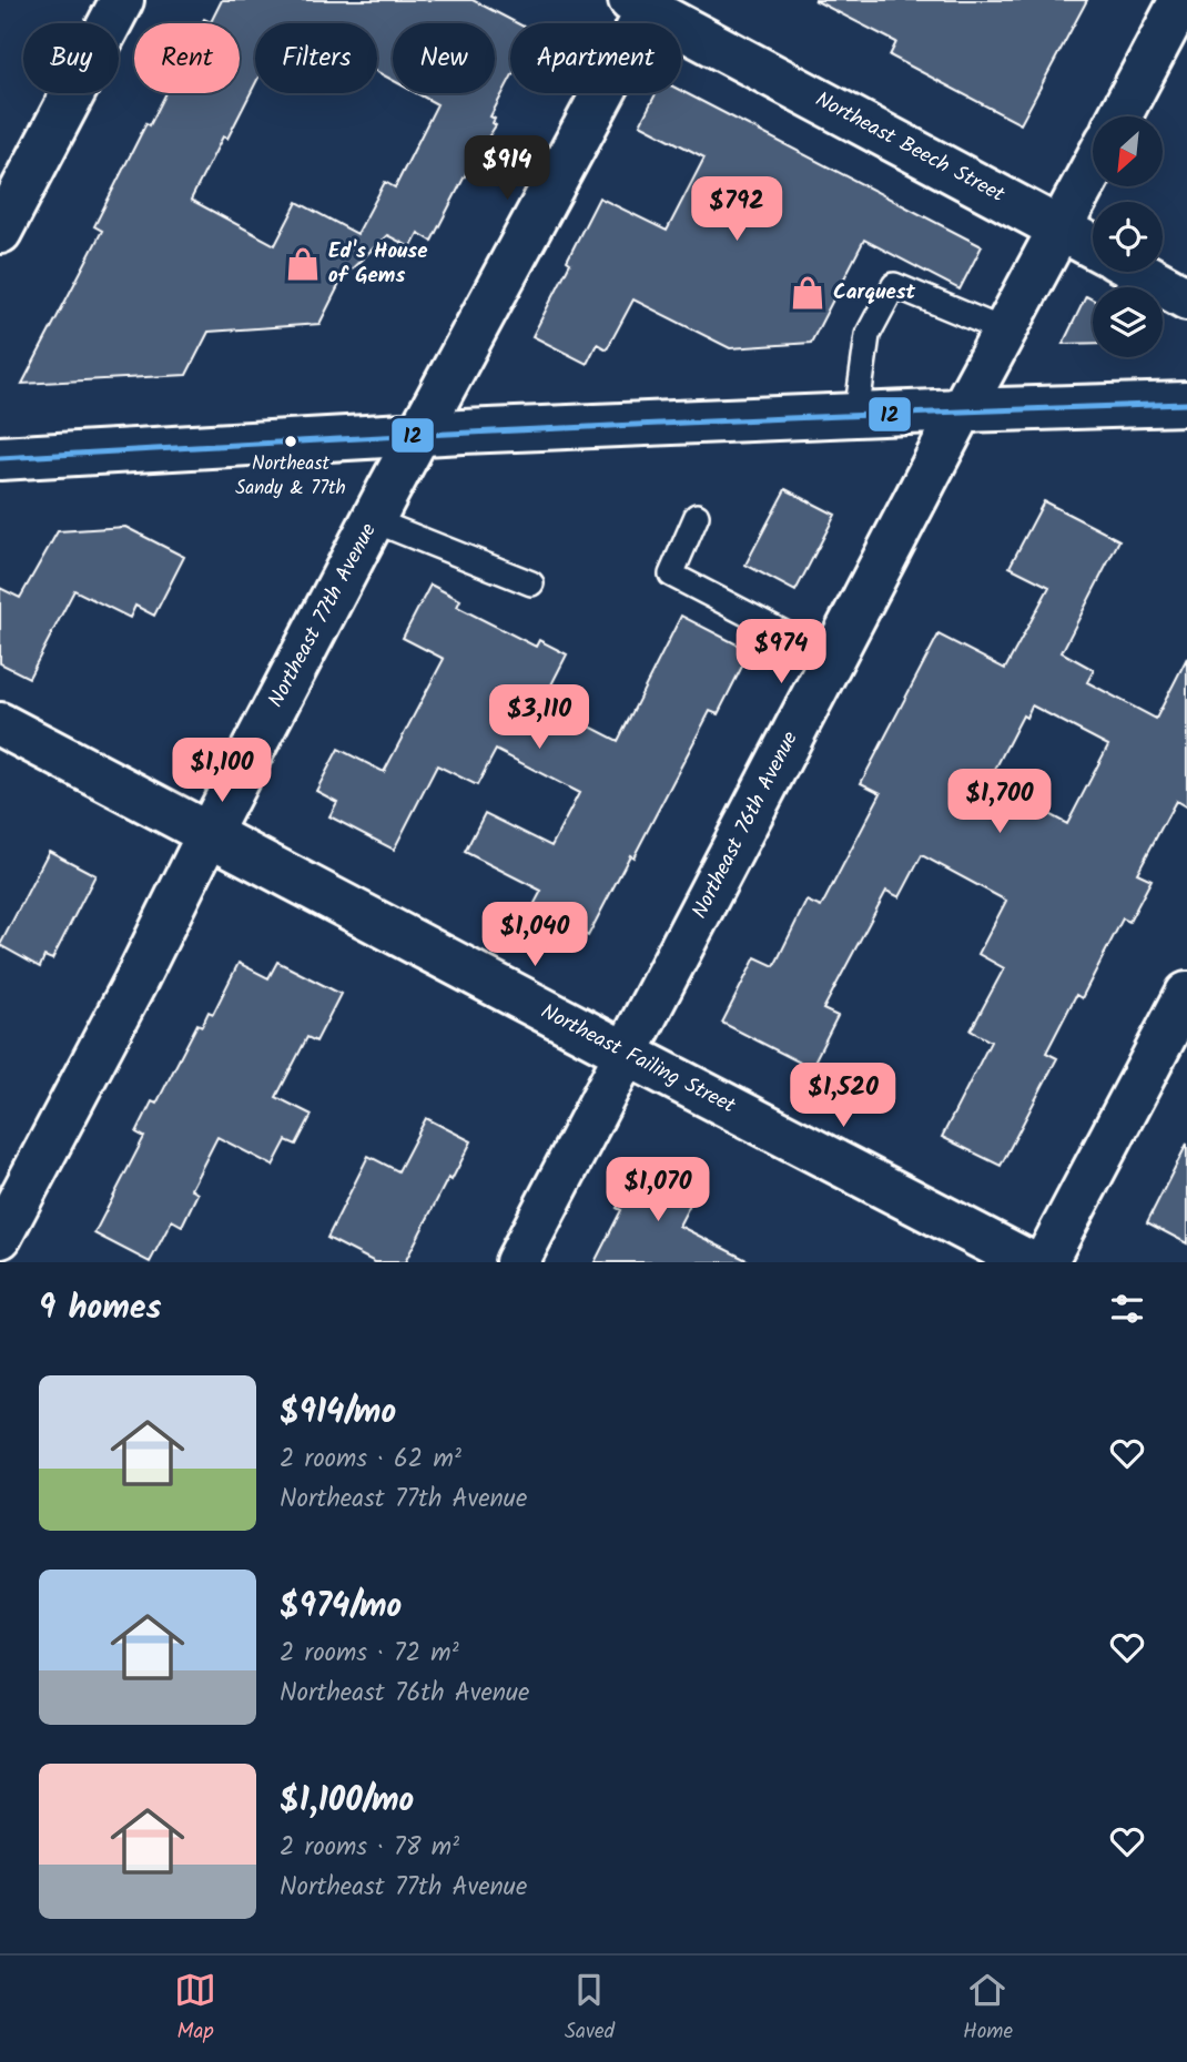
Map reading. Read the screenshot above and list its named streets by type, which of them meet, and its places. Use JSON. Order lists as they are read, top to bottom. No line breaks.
{"streets":{"street":["Northeast Beech Street","Northeast 77th Avenue","Northeast 76th Avenue","Northeast Failing Street"]},"crossings":[["Northeast Beech Street","Northeast 77th Avenue"],["Northeast Beech Street","Northeast 76th Avenue"],["Northeast 77th Avenue","Northeast Failing Street"],["Northeast 76th Avenue","Northeast Failing Street"]],"places":{"shop":["Ed's House of Gems","Carquest"],"other":["Northeast Sandy & 77th"]},"lines":["transit line 12"],"north":"bottom left","page":{"chip":["Buy","Rent","Filters","New","Apartment"],"price":["$914","$792","$974","$3,110","$1,100","$1,700","$1,040","$1,520","$1,070"],"heading":"9 homes","list":[{"name":"$914/mo","note":"2 rooms · 62 m² · Northeast 77th Avenue"},{"name":"$974/mo","note":"2 rooms · 72 m² · Northeast 76th Avenue"},{"name":"$1,100/mo","note":"2 rooms · 78 m² · Northeast 77th Avenue"}],"tabs":["Map","Saved","Home"]}}
